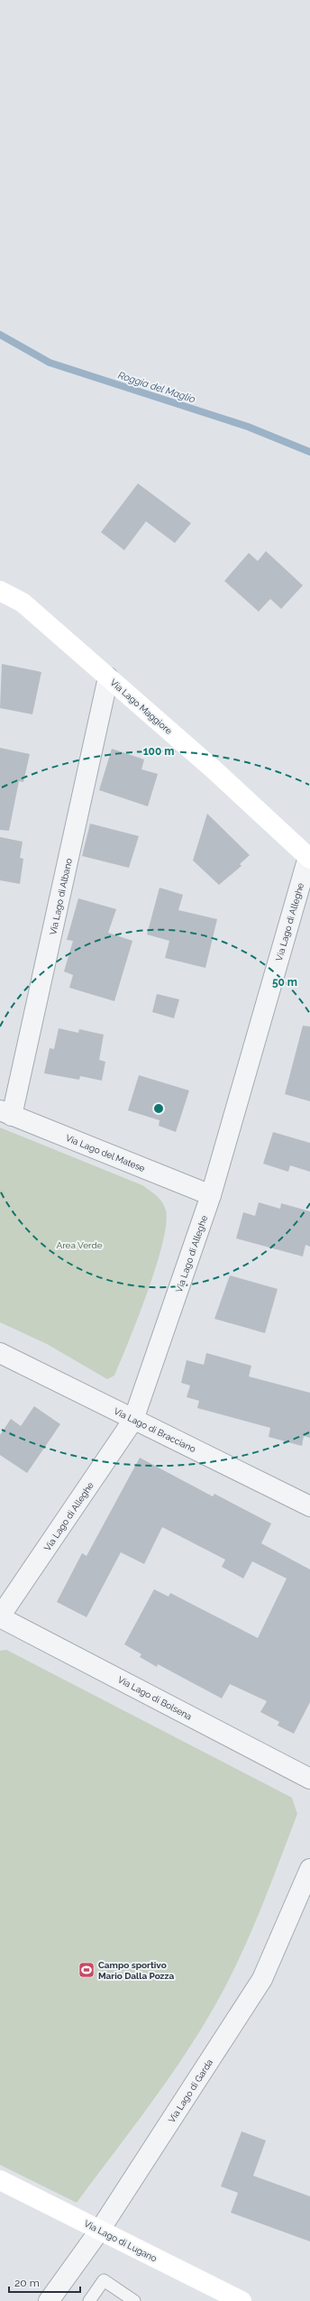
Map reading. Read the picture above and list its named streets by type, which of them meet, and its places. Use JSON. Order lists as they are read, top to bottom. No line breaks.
{"streets":{"street":["Via Lago Maggiore","Via Lago di Albano","Via Lago di Alleghe","Via Lago del Matese","Via Lago di Bracciano","Via Lago di Bolsena","Via Lago di Garda","Via Lago di Lugano"]},"crossings":[["Via Lago Maggiore","Via Lago di Albano"],["Via Lago Maggiore","Via Lago di Alleghe"],["Via Lago di Albano","Via Lago del Matese"],["Via Lago di Alleghe","Via Lago del Matese"],["Via Lago di Alleghe","Via Lago di Bracciano"],["Via Lago di Alleghe","Via Lago di Bolsena"],["Via Lago di Garda","Via Lago di Lugano"]],"water":["Roggia del Maglio"],"parks":["Area Verde"],"places":{"sports":["Campo sportivo Mario Dalla Pozza"]},"scale_bar":"20 m","rings":["100 m","50 m"]}
